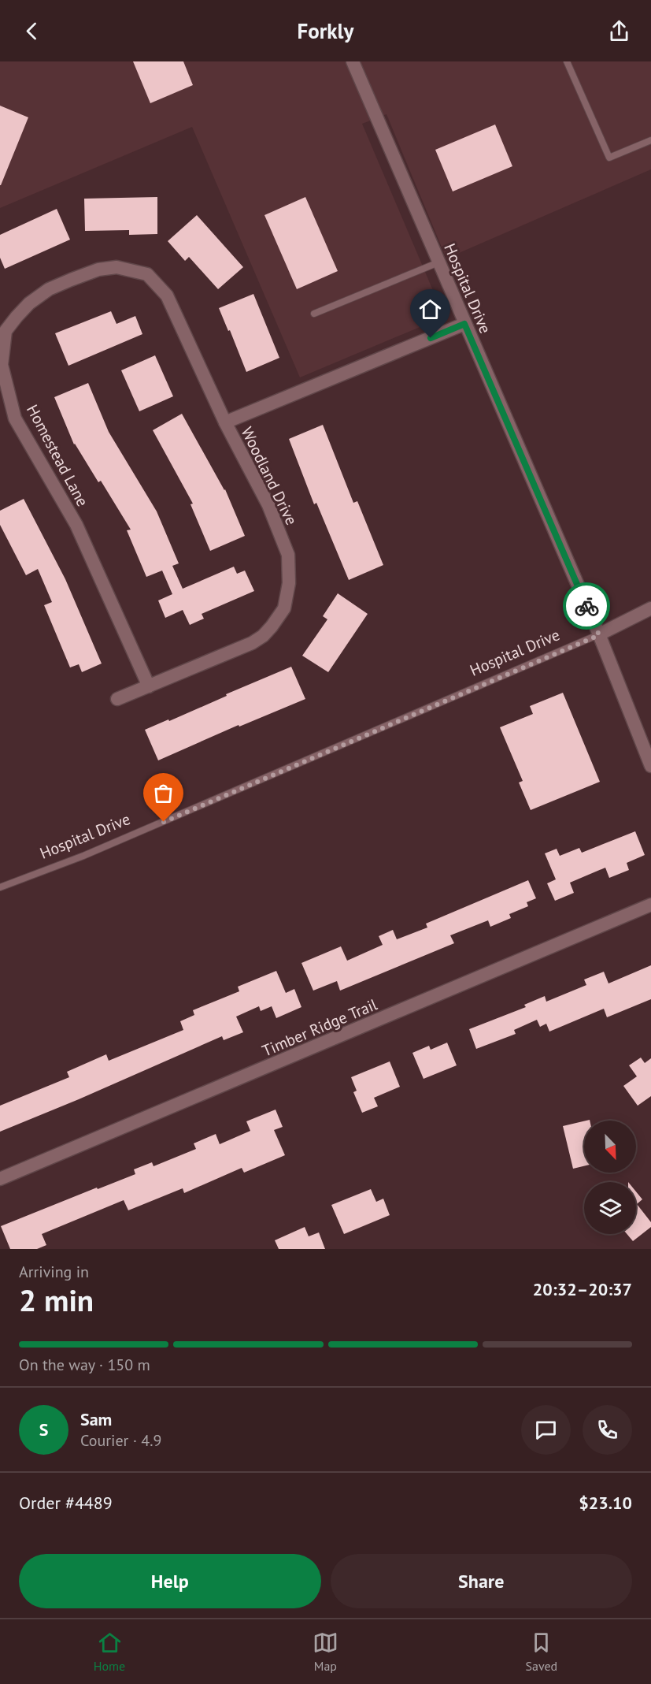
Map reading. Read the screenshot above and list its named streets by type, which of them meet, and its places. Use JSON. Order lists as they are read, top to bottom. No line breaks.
{"streets":{"street":["Hospital Drive","Homestead Lane","Woodland Drive","Timber Ridge Trail"]},"crossings":[["Hospital Drive","Woodland Drive"],["Homestead Lane","Woodland Drive"]],"north":"bottom right","page":{"header":"Forkly","heading":["2 min","Arriving in","20:32–20:37"],"panel":["Sam","Courier · 4.9","Order #4489","$23.10"],"bar":"On the way · 150 m","round":"S","buttons":["Help","Share"],"tabs":["Home","Map","Saved"]}}
